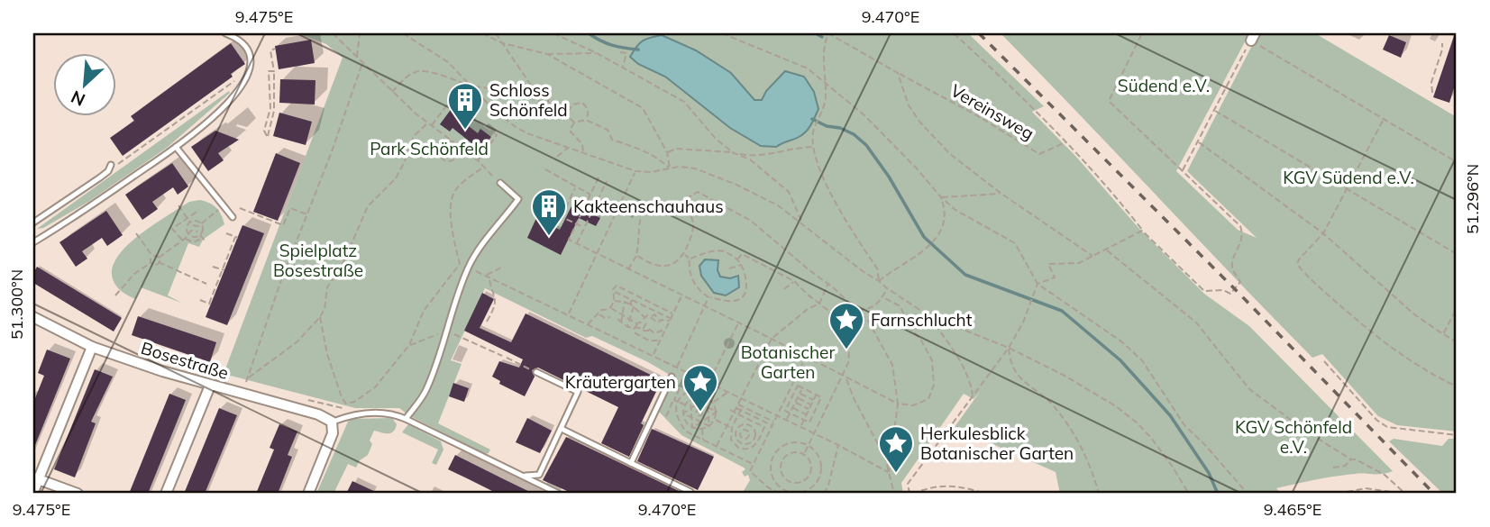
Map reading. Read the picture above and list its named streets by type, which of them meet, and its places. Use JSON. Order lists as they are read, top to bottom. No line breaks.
{"streets":{"street":["Bosestraße"],"path":["Vereinsweg"]},"parks":["Südend e.V.","Park Schönfeld","KGV Südend e.V.","Spielplatz Bosestraße","Botanischer Garten","KGV Schönfeld e.V."],"places":{"building":["Schloss Schönfeld","Kakteenschauhaus"],"place":["Farnschlucht","Kräutergarten","Herkulesblick Botanischer Garten"]},"north":"bottom left","coordinates":["9.475°E","9.470°E","51.296°N","51.300°N","9.465°E"]}
